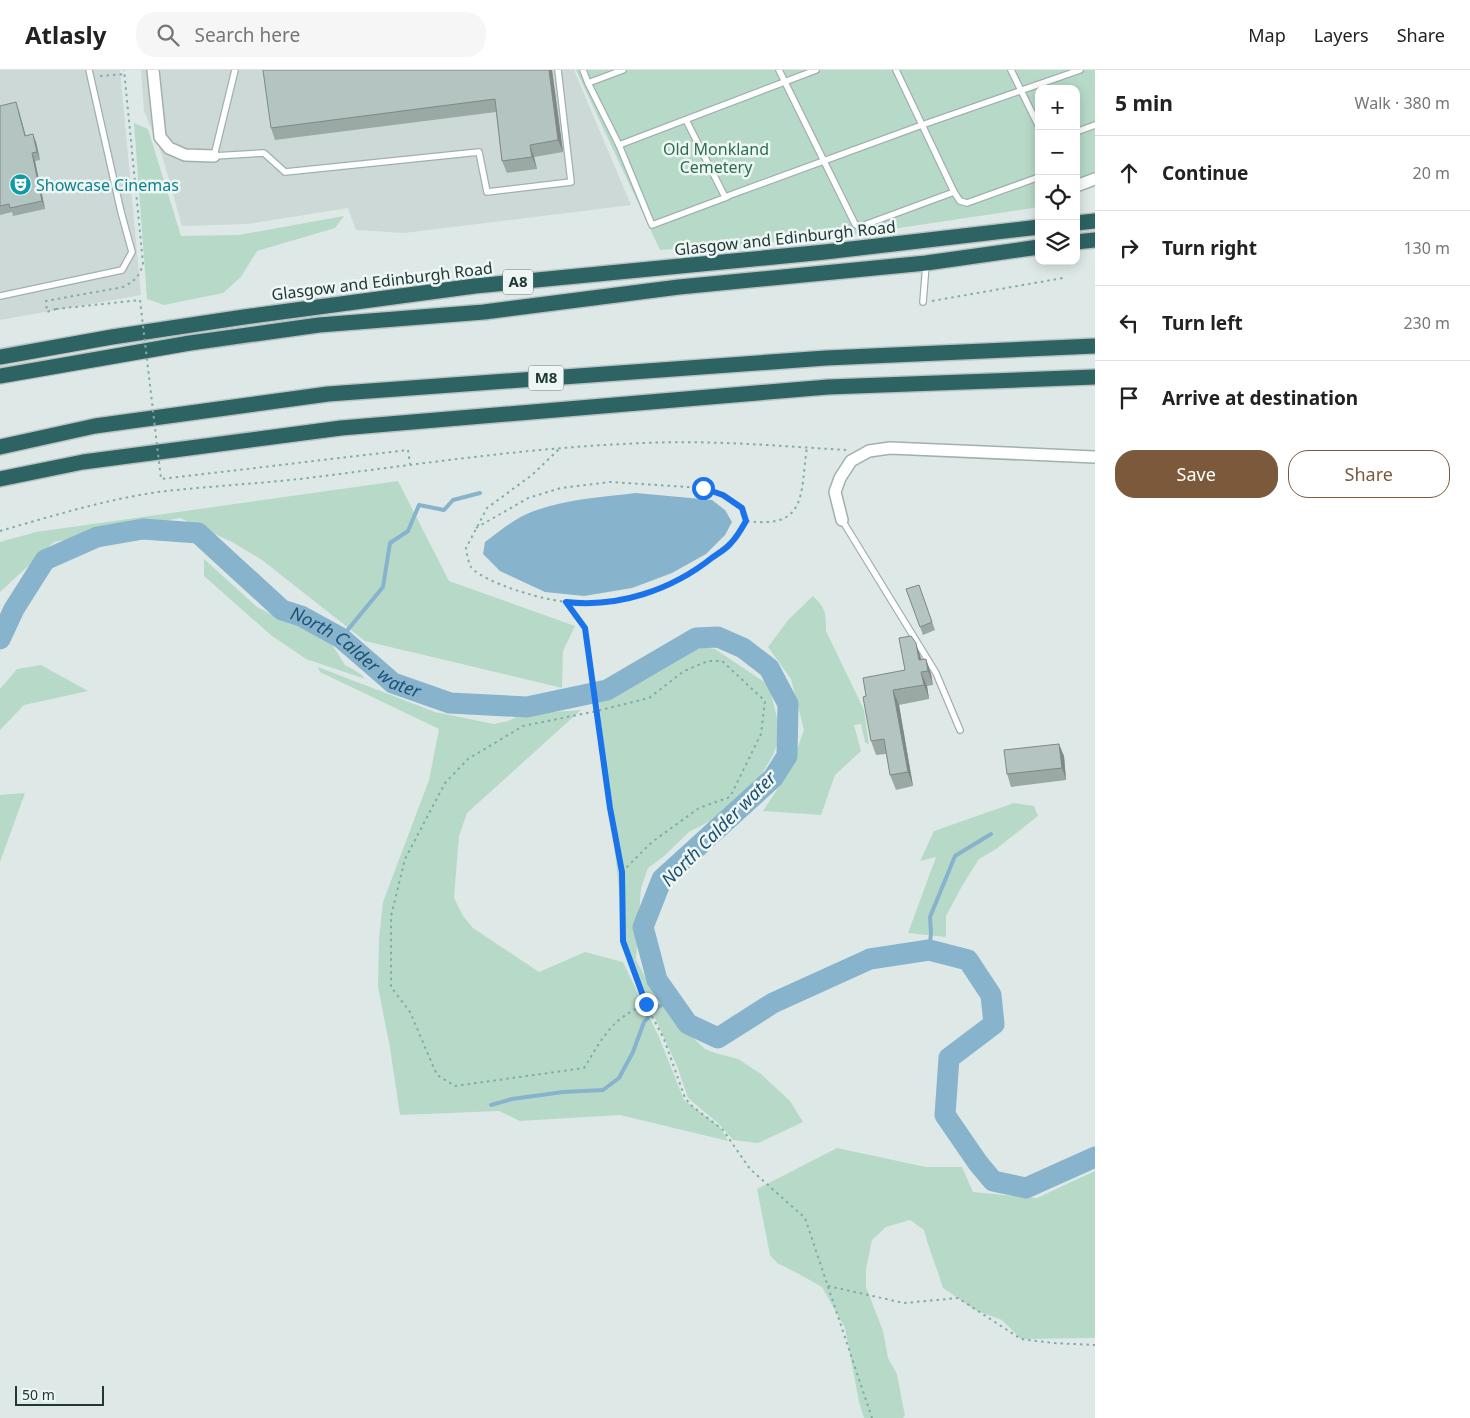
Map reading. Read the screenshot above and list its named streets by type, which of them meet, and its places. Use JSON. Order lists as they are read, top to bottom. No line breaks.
{"streets":{"highway":["Glasgow and Edinburgh Road","A8","M8"]},"water":["North Calder water"],"parks":["Old Monkland Cemetery"],"places":{"theatre":["Showcase Cinemas"]},"scale_bar":"50 m","page":{"header":"Atlasly","search":"Search here","nav":["Map","Layers","Share"],"heading":["5 min","Walk · 380 m"],"map_buttons":["+","−"],"list":[["Continue","20 m"],["Turn right","130 m"],["Turn left","230 m"],"Arrive at destination"],"buttons":["Save","Share"],"scale":"50 m"}}
